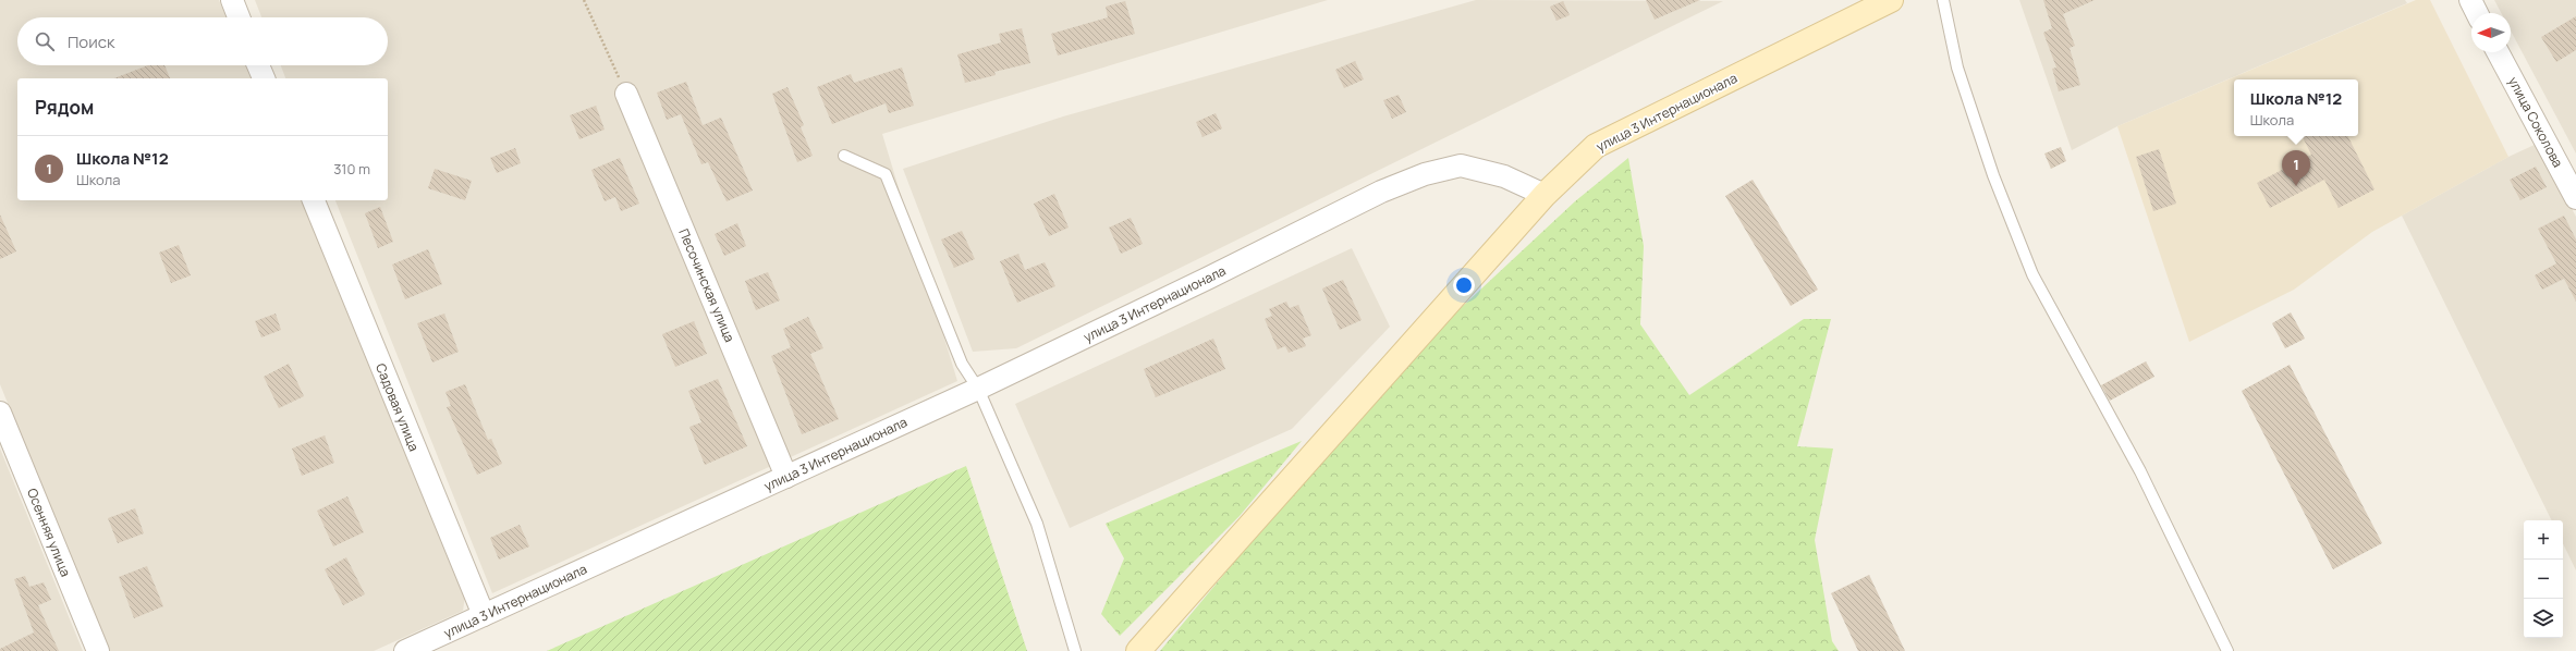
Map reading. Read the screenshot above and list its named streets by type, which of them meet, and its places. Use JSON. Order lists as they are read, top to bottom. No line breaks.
{"streets":{"street":["улица 3 Интернационала","улица Соколова","Песочинская улица","Садовая улица","Осенняя улица"]},"crossings":[["улица 3 Интернационала","Песочинская улица"],["улица 3 Интернационала","Садовая улица"]],"north":"left","page":{"search":"Поиск","heading":"Рядом","popup":["Школа №12","Школа"],"list":[{"mark":"1","name":"Школа №12","note":"Школа","value":"310 m"}],"pins":"1","map_buttons":["+","−"]}}
